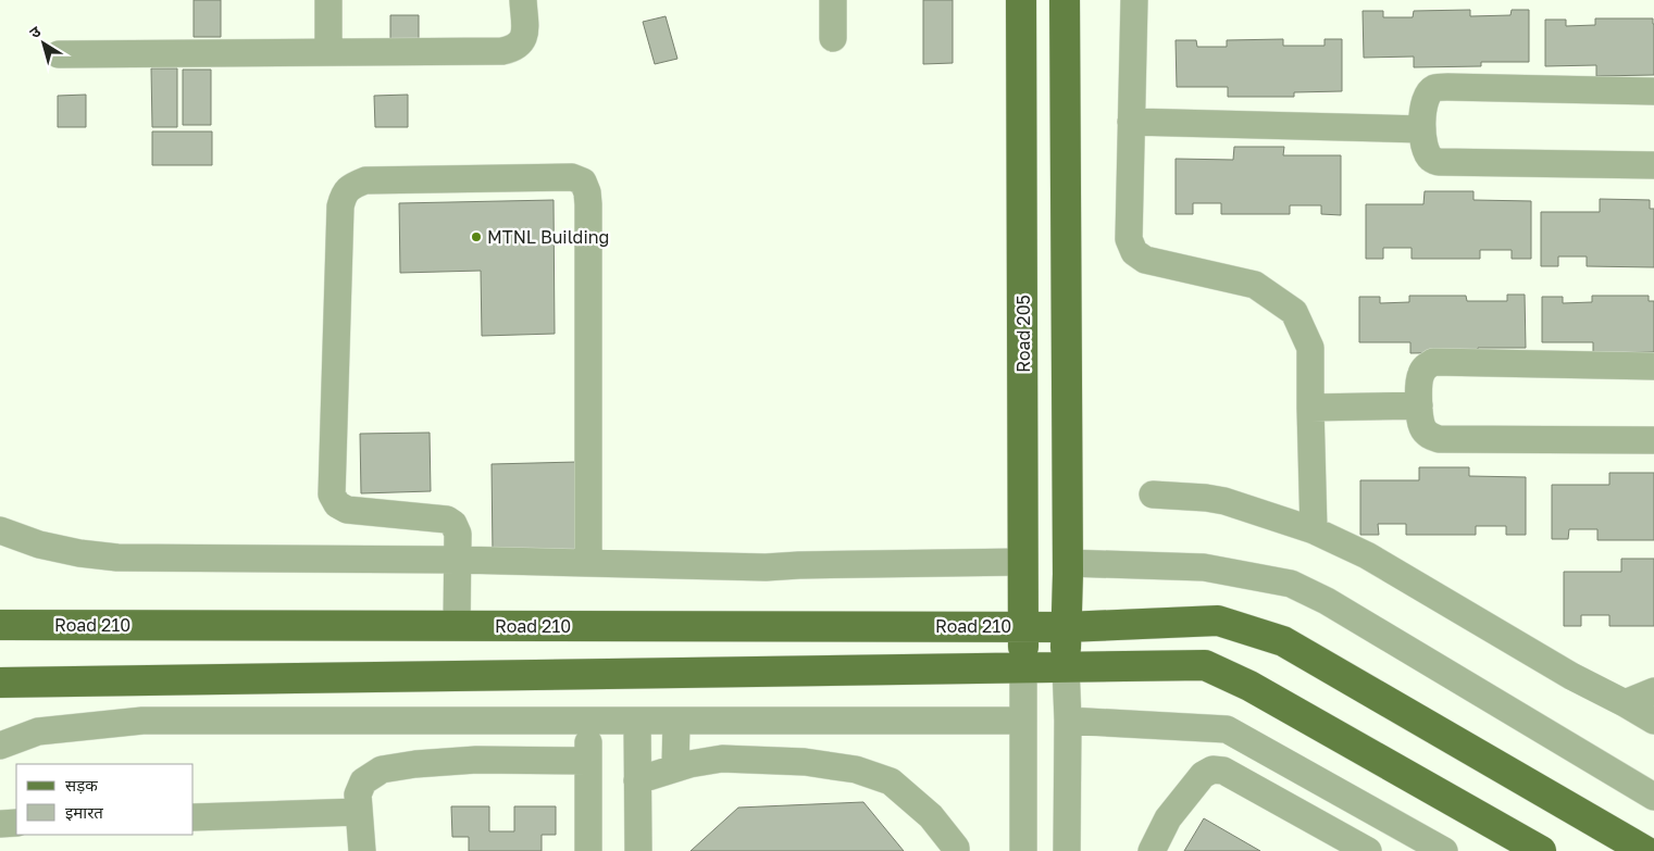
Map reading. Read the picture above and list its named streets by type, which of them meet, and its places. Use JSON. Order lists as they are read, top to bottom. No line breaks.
{"streets":{"main road":["Road 205","Road 210"]},"crossings":[["Road 205","Road 210"]],"places":["MTNL Building"],"legend":["सड़क","इमारत"],"north":"top left"}
